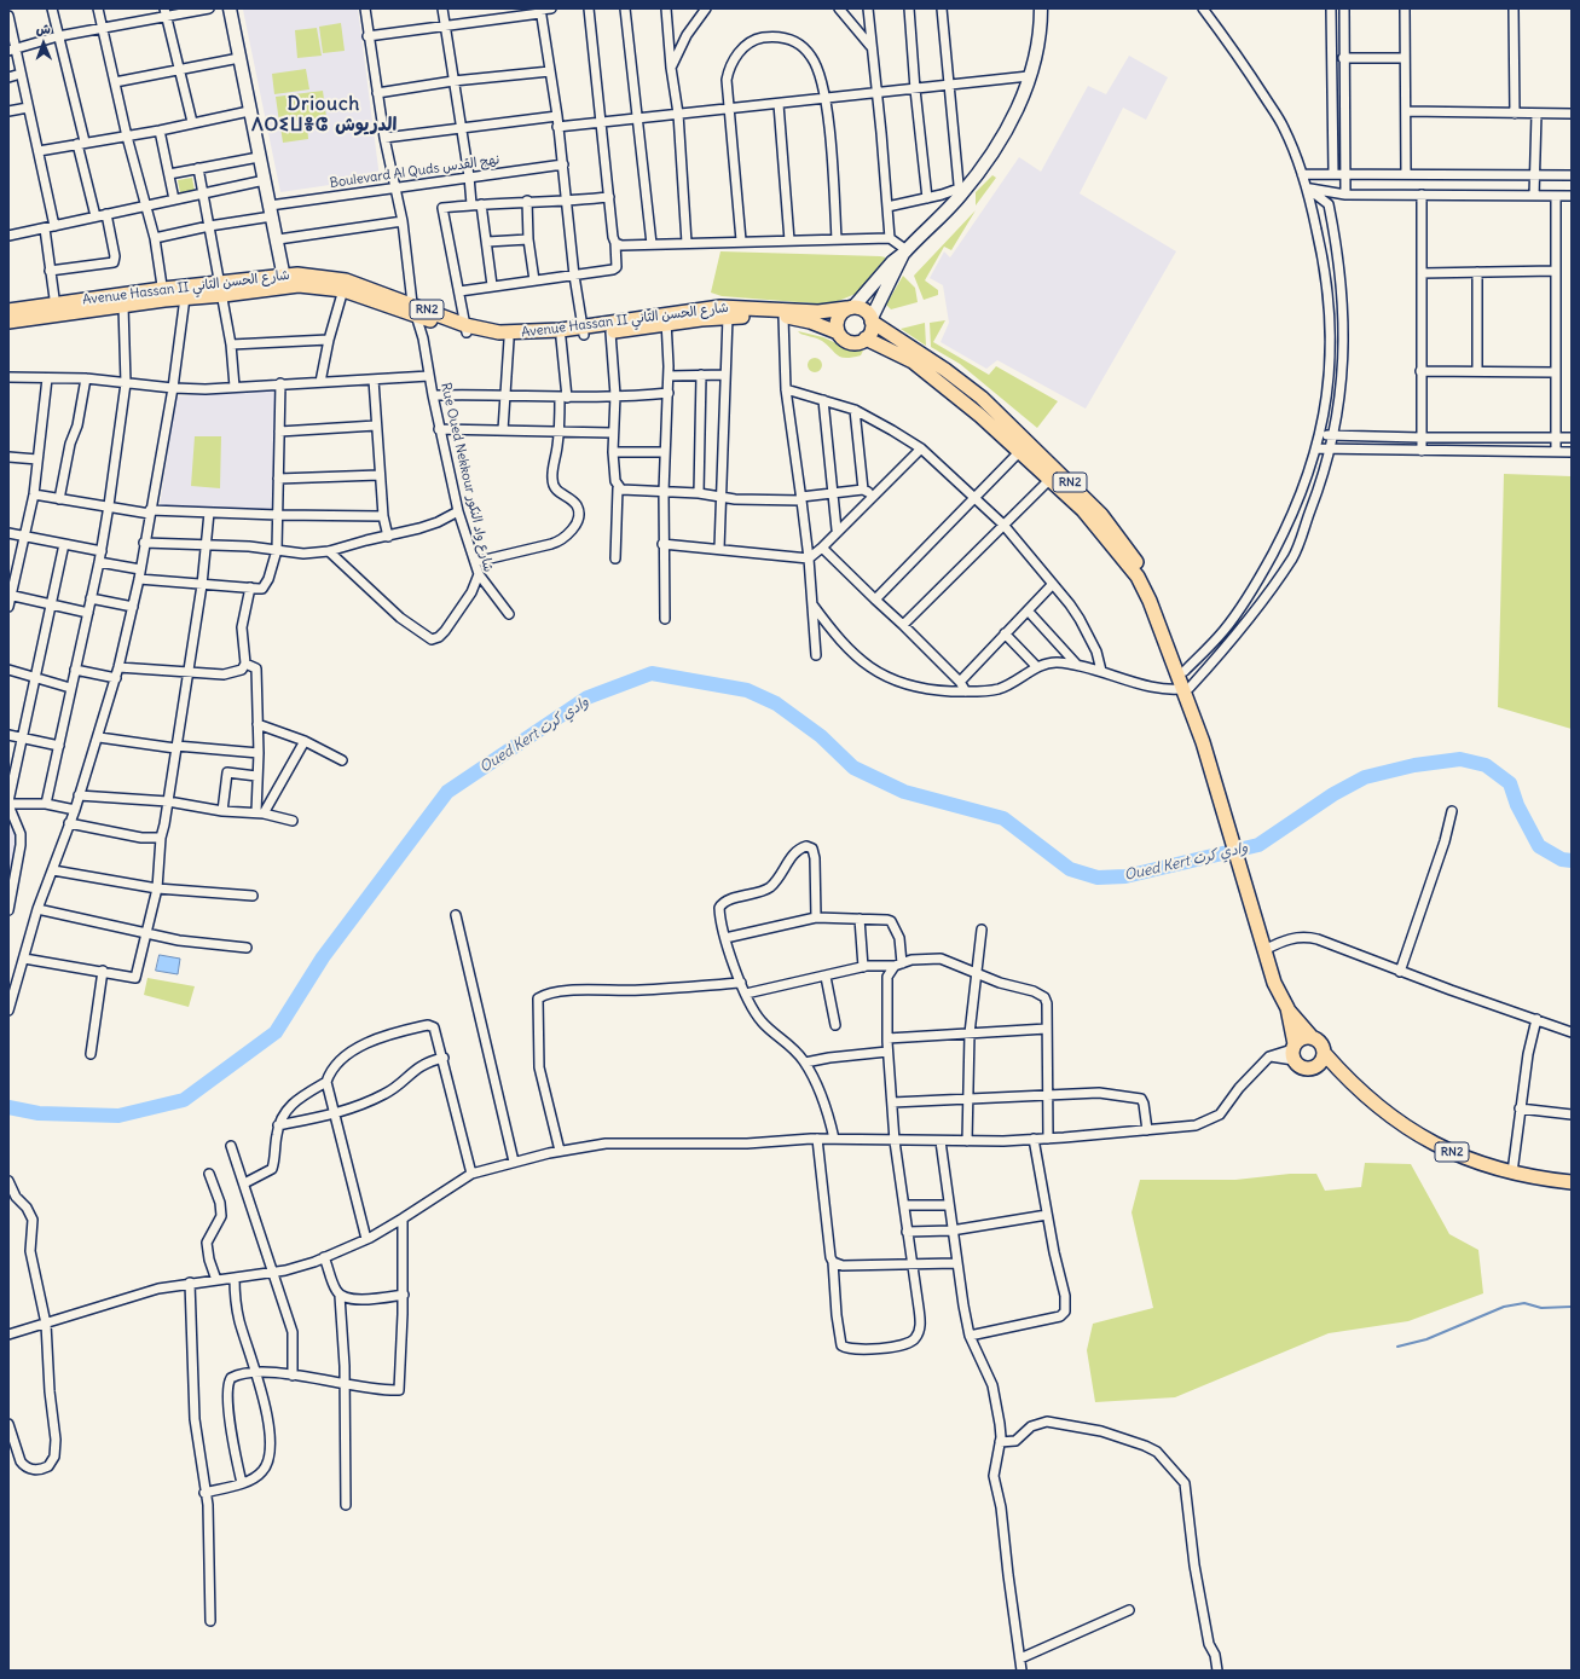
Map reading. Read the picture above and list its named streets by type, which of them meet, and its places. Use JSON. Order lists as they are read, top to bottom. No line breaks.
{"streets":{"main road":["Avenue Hassan II شارع الحسن الثاني","RN2"],"street":["Boulevard Al Quds نهج القدس","Rue Oued Nekkour شارع واد النکور"]},"crossings":[["Boulevard Al Quds نهج القدس","Rue Oued Nekkour شارع واد النکور"],["Avenue Hassan II شارع الحسن الثاني","RN2"],["Avenue Hassan II شارع الحسن الثاني","Rue Oued Nekkour شارع واد النکور"]],"districts":["Driouch ⴷⵔⵉⵡⴻⵛ الدريوش"],"water":["Oued Kert وادي كرت"],"north":"top"}
